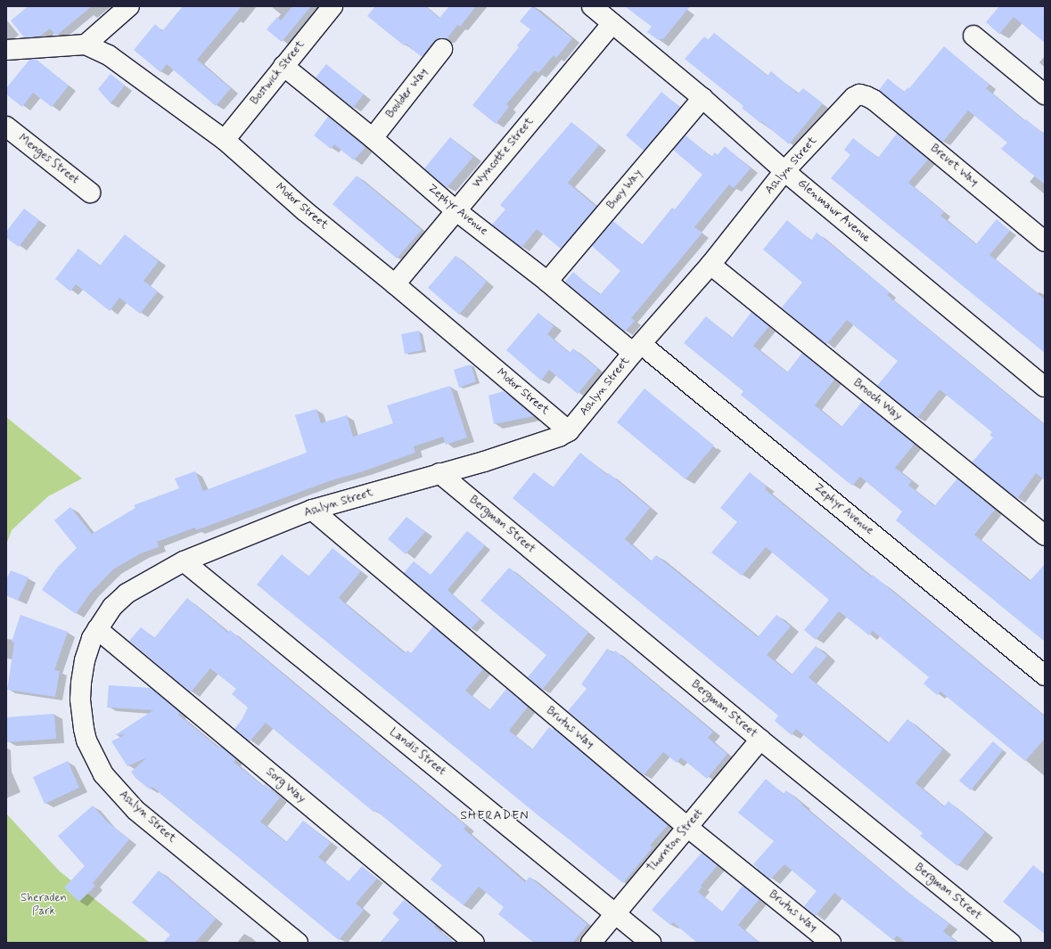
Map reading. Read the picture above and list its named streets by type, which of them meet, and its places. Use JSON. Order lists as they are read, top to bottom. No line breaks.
{"streets":{"street":["Bostwick Street","Boulder Way","Wyncotte Street","Menges Street","Ashlyn Street","Brevet Way","Buoy Way","Motor Street","Zephyr Avenue","Glenmawr Avenue","Brooch Way","Bergman Street","Brutus Way","Landis Street","Sorg Way","Thornton Street"]},"crossings":[["Bostwick Street","Motor Street"],["Bostwick Street","Zephyr Avenue"],["Boulder Way","Zephyr Avenue"],["Wyncotte Street","Motor Street"],["Wyncotte Street","Zephyr Avenue"],["Wyncotte Street","Glenmawr Avenue"],["Ashlyn Street","Brevet Way"],["Ashlyn Street","Motor Street"],["Ashlyn Street","Zephyr Avenue"],["Ashlyn Street","Glenmawr Avenue"],["Ashlyn Street","Brooch Way"],["Ashlyn Street","Bergman Street"],["Ashlyn Street","Brutus Way"],["Ashlyn Street","Landis Street"],["Ashlyn Street","Sorg Way"],["Buoy Way","Zephyr Avenue"],["Buoy Way","Glenmawr Avenue"],["Bergman Street","Thornton Street"],["Brutus Way","Thornton Street"],["Landis Street","Thornton Street"]],"districts":["SHERADEN"],"parks":["Sheraden Park"]}
